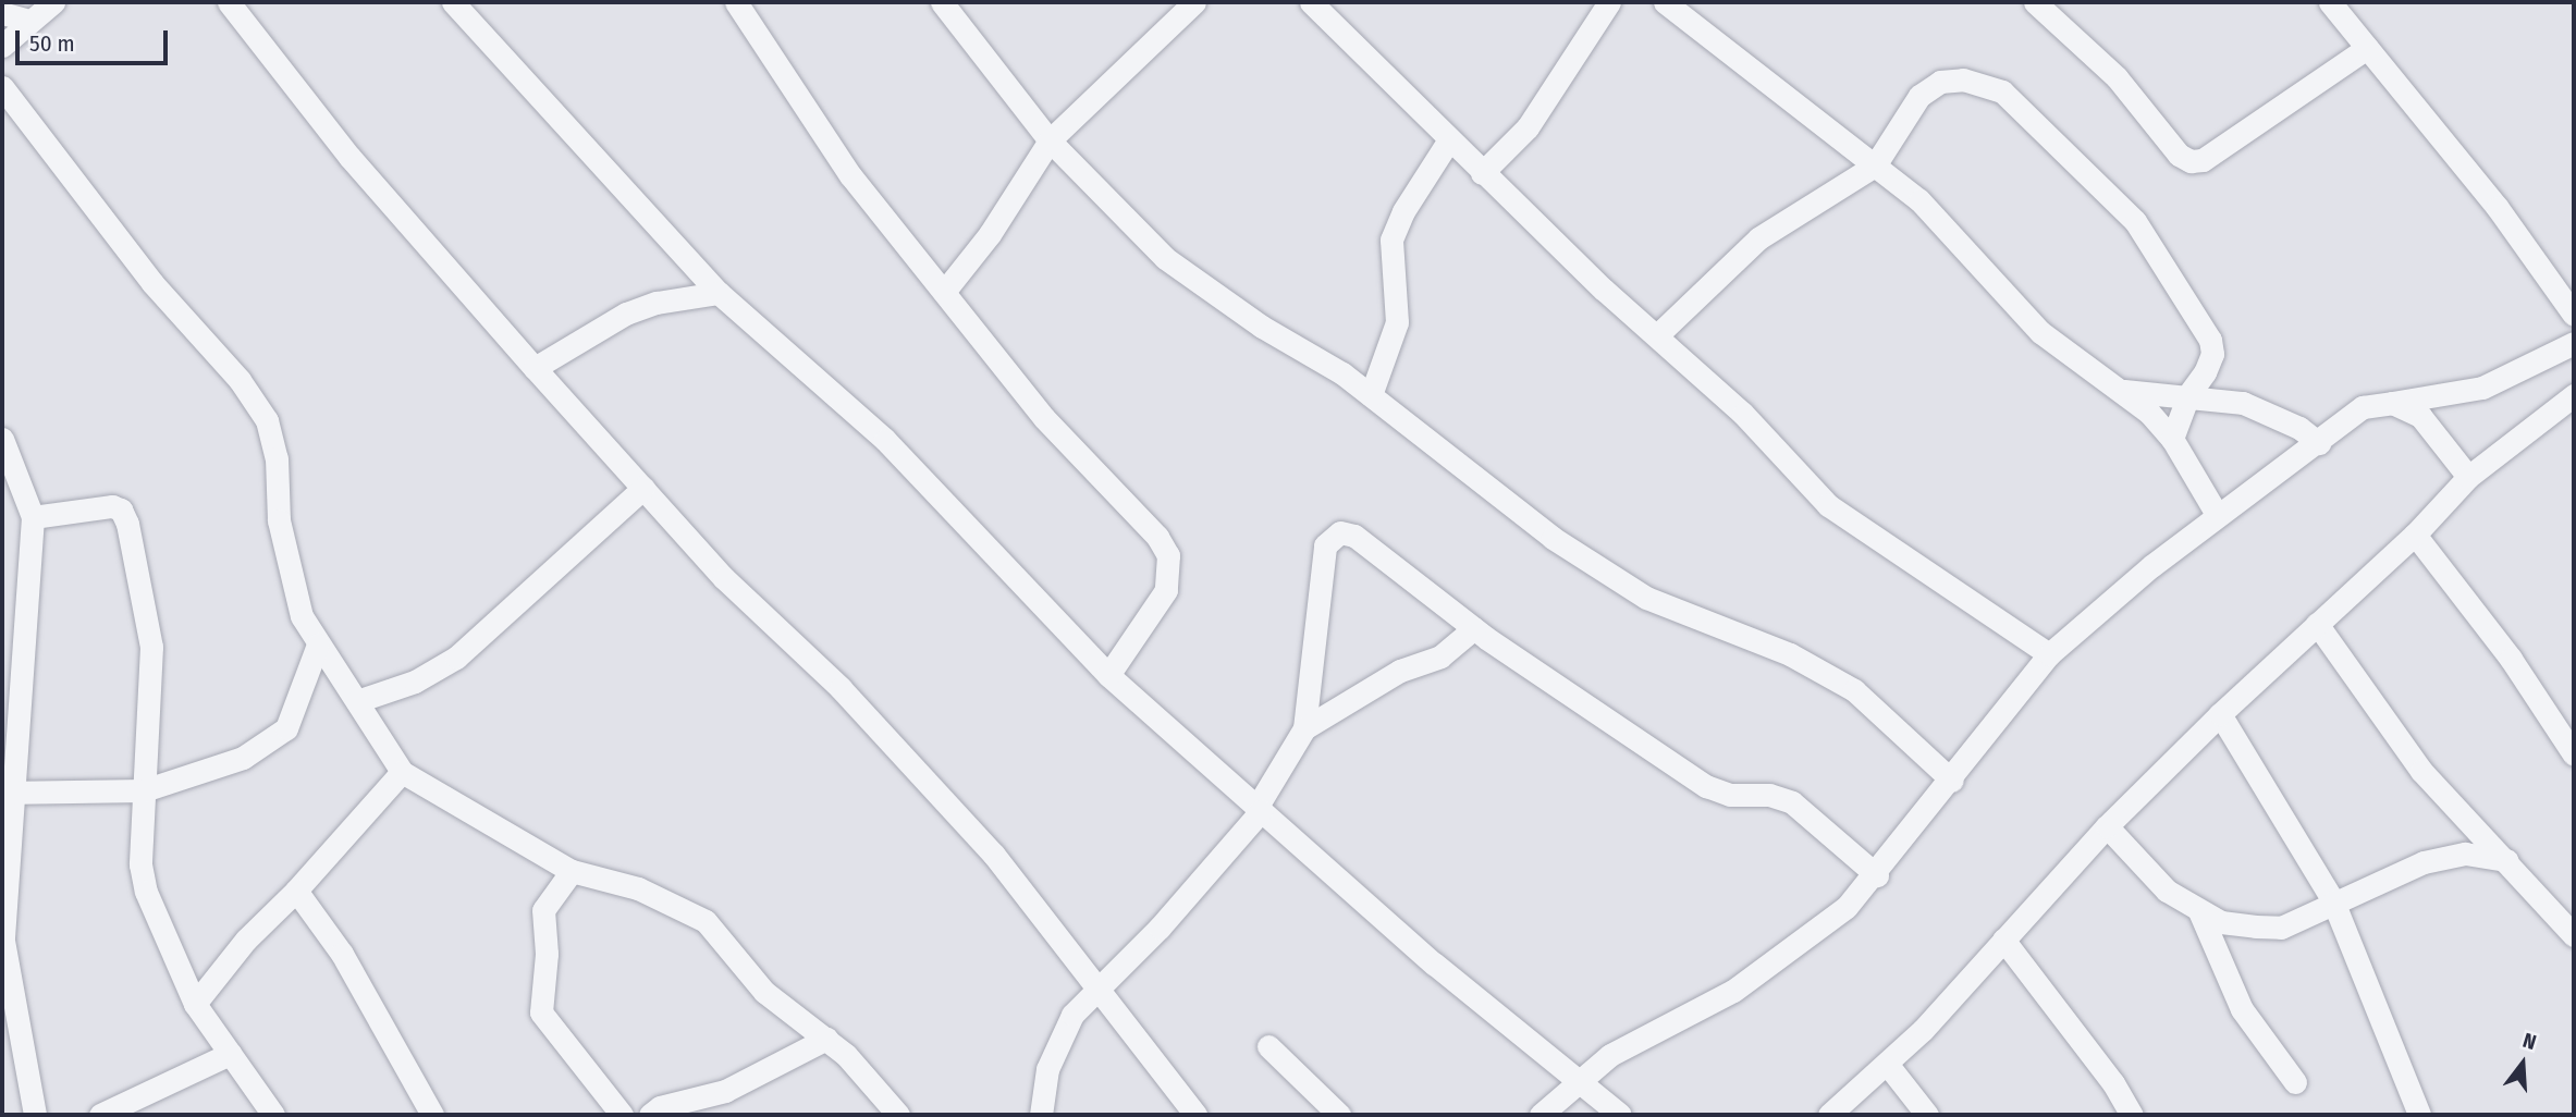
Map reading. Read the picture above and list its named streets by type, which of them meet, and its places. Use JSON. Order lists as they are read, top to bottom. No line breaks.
{"scale_bar":"50 m","north":"top"}
